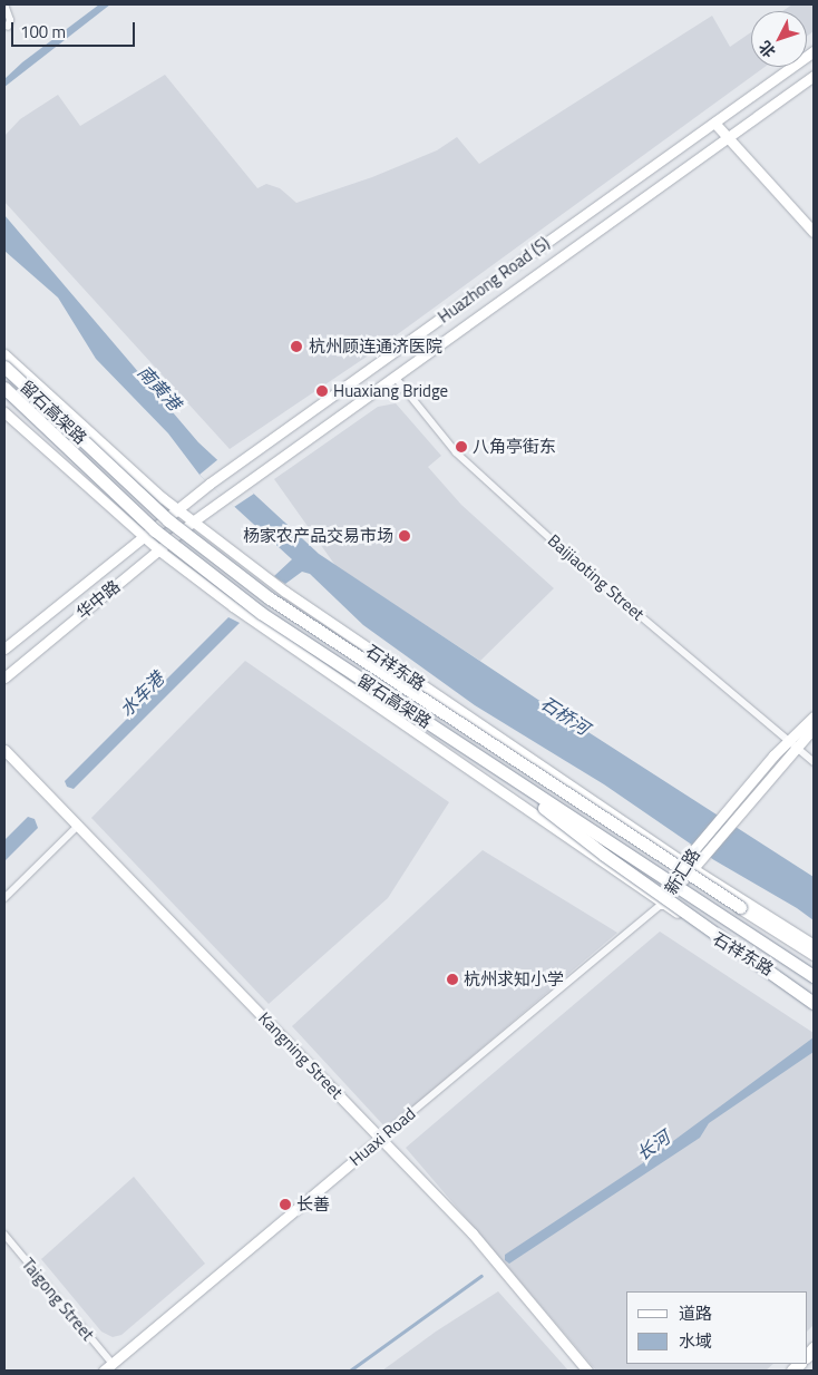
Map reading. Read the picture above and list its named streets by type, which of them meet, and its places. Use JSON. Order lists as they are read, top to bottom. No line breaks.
{"streets":{"highway":["留石高架路"],"main road":["Huazhong Road (S)","华中路","石祥东路","新汇路","Kangning Street","Huaxi Road"],"street":["Baijiaoting Street","Taigong Street"]},"crossings":[["Huazhong Road (S)","Baijiaoting Street"],["Huazhong Road (S)","华中路"],["Huazhong Road (S)","石祥东路"],["Baijiaoting Street","新汇路"],["华中路","石祥东路"],["石祥东路","新汇路"],["石祥东路","Huaxi Road"],["新汇路","Huaxi Road"],["Kangning Street","Huaxi Road"],["Huaxi Road","Taigong Street"]],"water":["南黄港","水车港","石桥河","长河"],"places":["杭州顾连通济医院","Huaxiang Bridge","八角亭街东","杨家农产品交易市场","杭州求知小学","长善"],"legend":["道路","水域"],"scale_bar":"100 m","north":"bottom left"}
